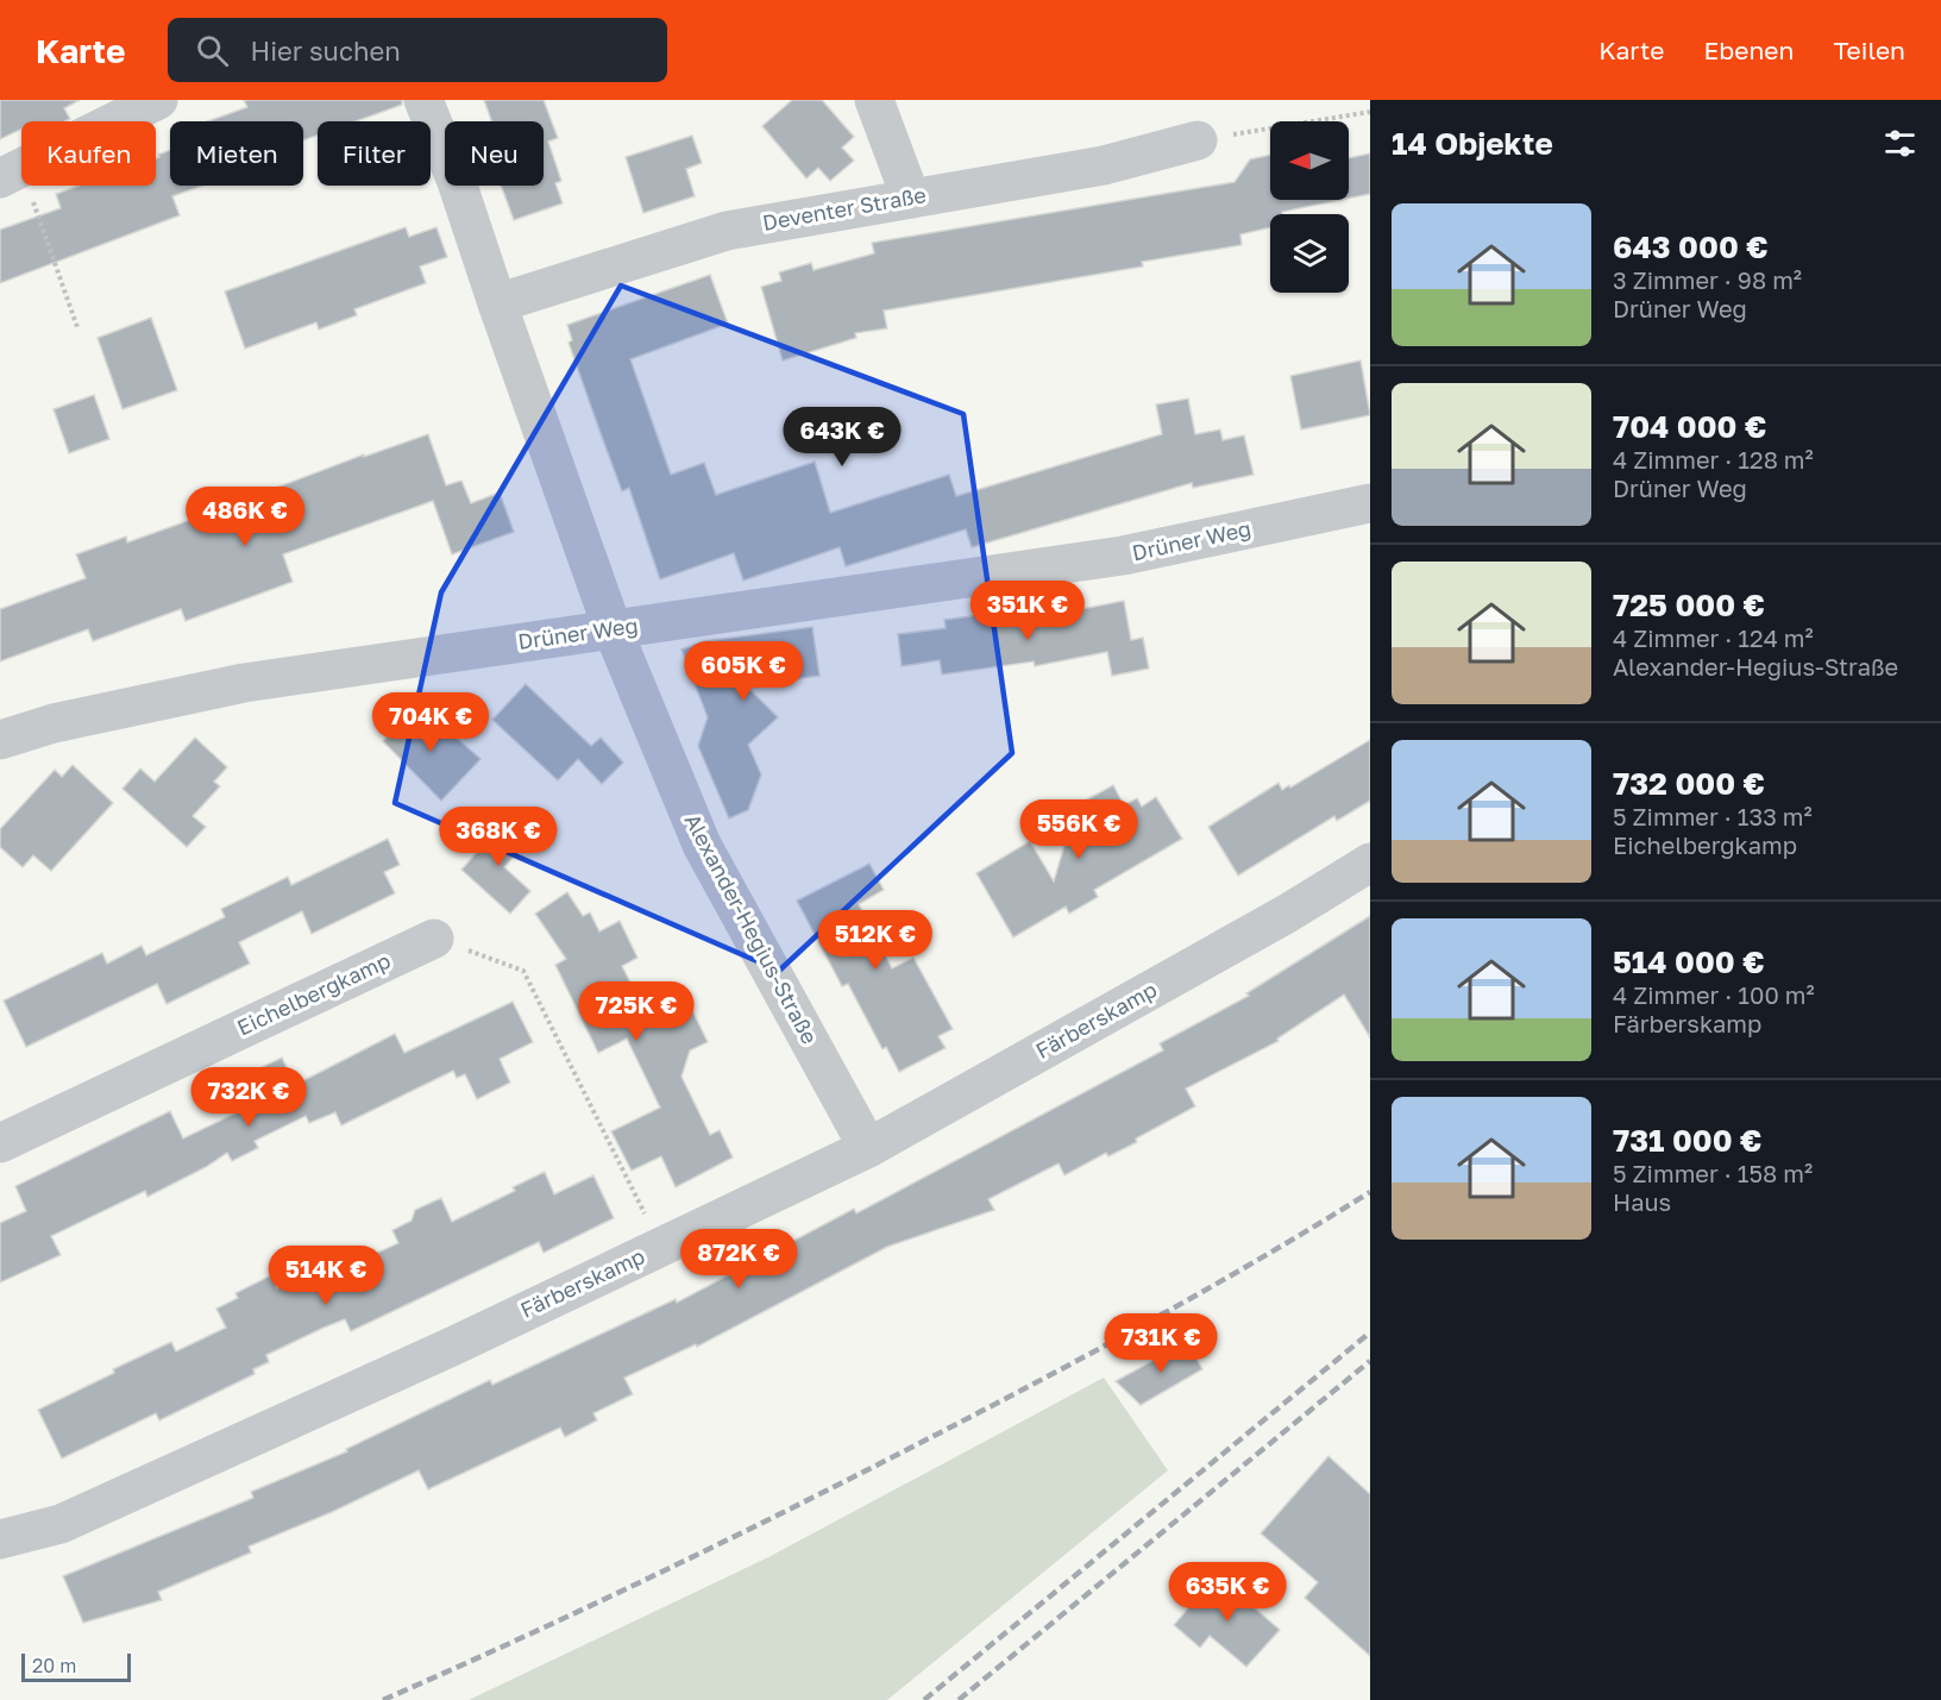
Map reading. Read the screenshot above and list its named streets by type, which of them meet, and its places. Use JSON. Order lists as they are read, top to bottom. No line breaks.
{"streets":{"street":["Deventer Straße","Drüner Weg","Alexander-Hegius-Straße","Eichelbergkamp","Färberskamp"]},"crossings":[["Deventer Straße","Alexander-Hegius-Straße"],["Drüner Weg","Alexander-Hegius-Straße"],["Alexander-Hegius-Straße","Färberskamp"]],"scale_bar":"20 m","north":"left","page":{"header":"Karte","search":"Hier suchen","nav":["Karte","Ebenen","Teilen"],"heading":"14 Objekte","chip":["Kaufen","Mieten","Filter","Neu"],"list":[{"name":"643 000 €","note":"3 Zimmer · 98 m² · Drüner Weg"},{"name":"704 000 €","note":"4 Zimmer · 128 m² · Drüner Weg"},{"name":"725 000 €","note":"4 Zimmer · 124 m² · Alexander-Hegius-Straße"},{"name":"732 000 €","note":"5 Zimmer · 133 m² · Eichelbergkamp"},{"name":"514 000 €","note":"4 Zimmer · 100 m² · Färberskamp"},{"name":"731 000 €","note":"5 Zimmer · 158 m² · Haus"}],"price":["643K €","486K €","351K €","605K €","704K €","556K €","368K €","512K €","725K €","732K €","872K €","514K €","731K €","635K €"],"scale":"20 m"}}
